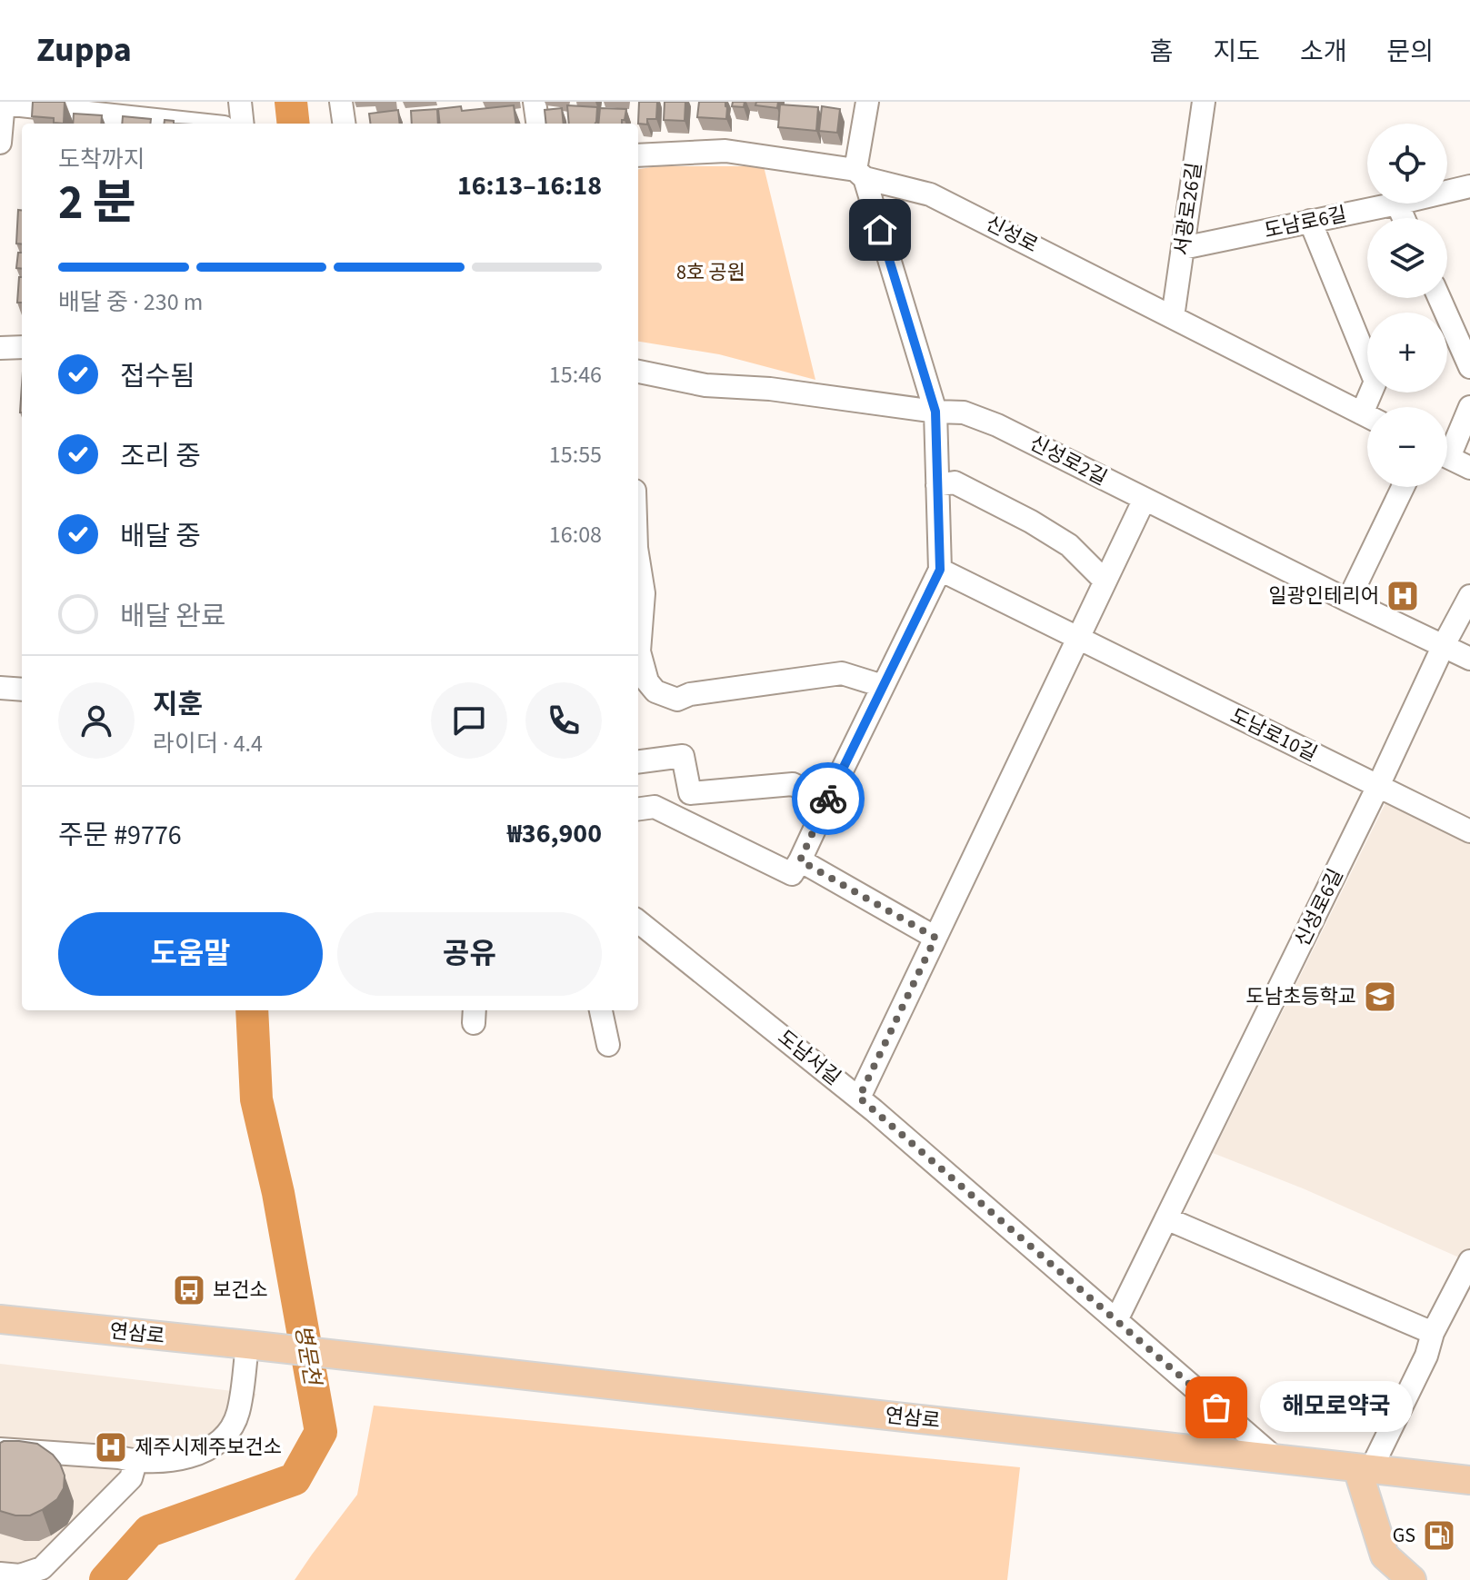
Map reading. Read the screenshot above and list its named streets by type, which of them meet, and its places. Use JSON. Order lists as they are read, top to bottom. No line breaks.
{"streets":{"main road":["연삼로"],"street":["서광로26길","도남로6길","신성로","신성로2길","도남로10길","신성로6길","도남서길"]},"crossings":[["서광로26길","도남로6길"],["서광로26길","신성로"],["도남로6길","신성로"],["신성로2길","신성로6길"],["도남로10길","신성로6길"],["신성로6길","도남서길"],["도남서길","연삼로"]],"water":["병문천"],"parks":["8호 공원"],"places":{"hospital":["일광인테리어","제주시제주보건소"],"school or university":["도남초등학교"],"bus stop":["보건소"],"other":["해모로약국"],"fuel station":["GS"]},"page":{"header":"Zuppa","nav":["홈","지도","소개","문의"],"map_buttons":["+","−"],"heading":["2 분","도착까지","16:13–16:18"],"panel":["지훈","라이더 · 4.4","주문 #9776","₩36,900"],"bar":"배달 중 · 230 m","list":[["접수됨","15:46"],["조리 중","15:55"],["배달 중","16:08"],"배달 완료"],"buttons":["도움말","공유"],"bubble":"해모로약국"}}
